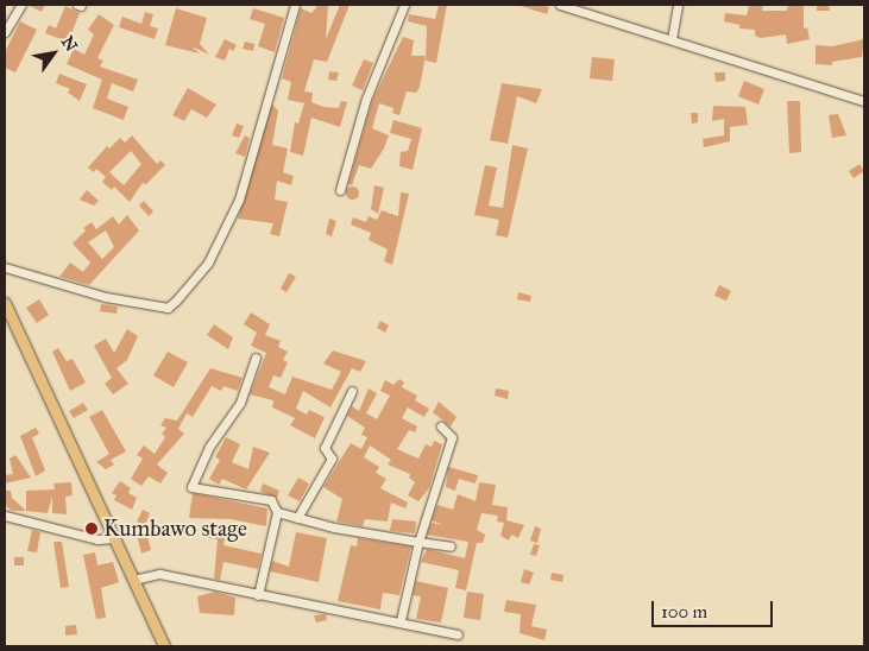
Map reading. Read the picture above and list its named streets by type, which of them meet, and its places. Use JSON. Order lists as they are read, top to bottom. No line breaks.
{"places":["Kumbawo stage"],"scale_bar":"100 m","north":"top right"}
